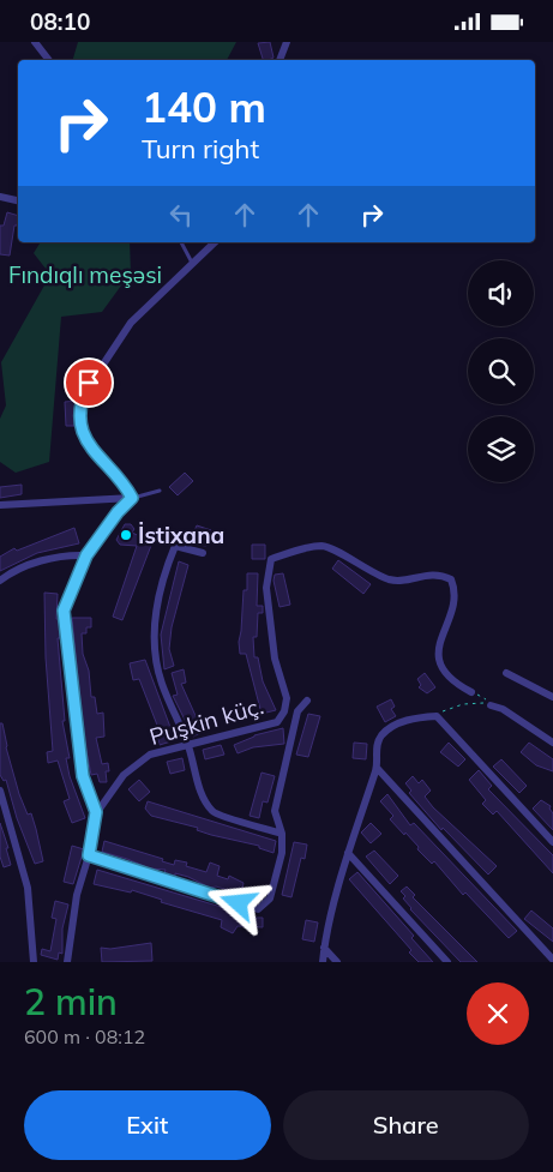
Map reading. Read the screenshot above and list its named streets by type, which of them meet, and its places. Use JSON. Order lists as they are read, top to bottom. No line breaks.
{"streets":{"street":["Puşkin küç."]},"parks":["Fındıqlı meşəsi"],"places":["İstixana"],"page":{"status":"08:10","turn":["140 m","Turn right"],"heading":["2 min","600 m · 08:12"],"buttons":["Exit","Share"]}}
